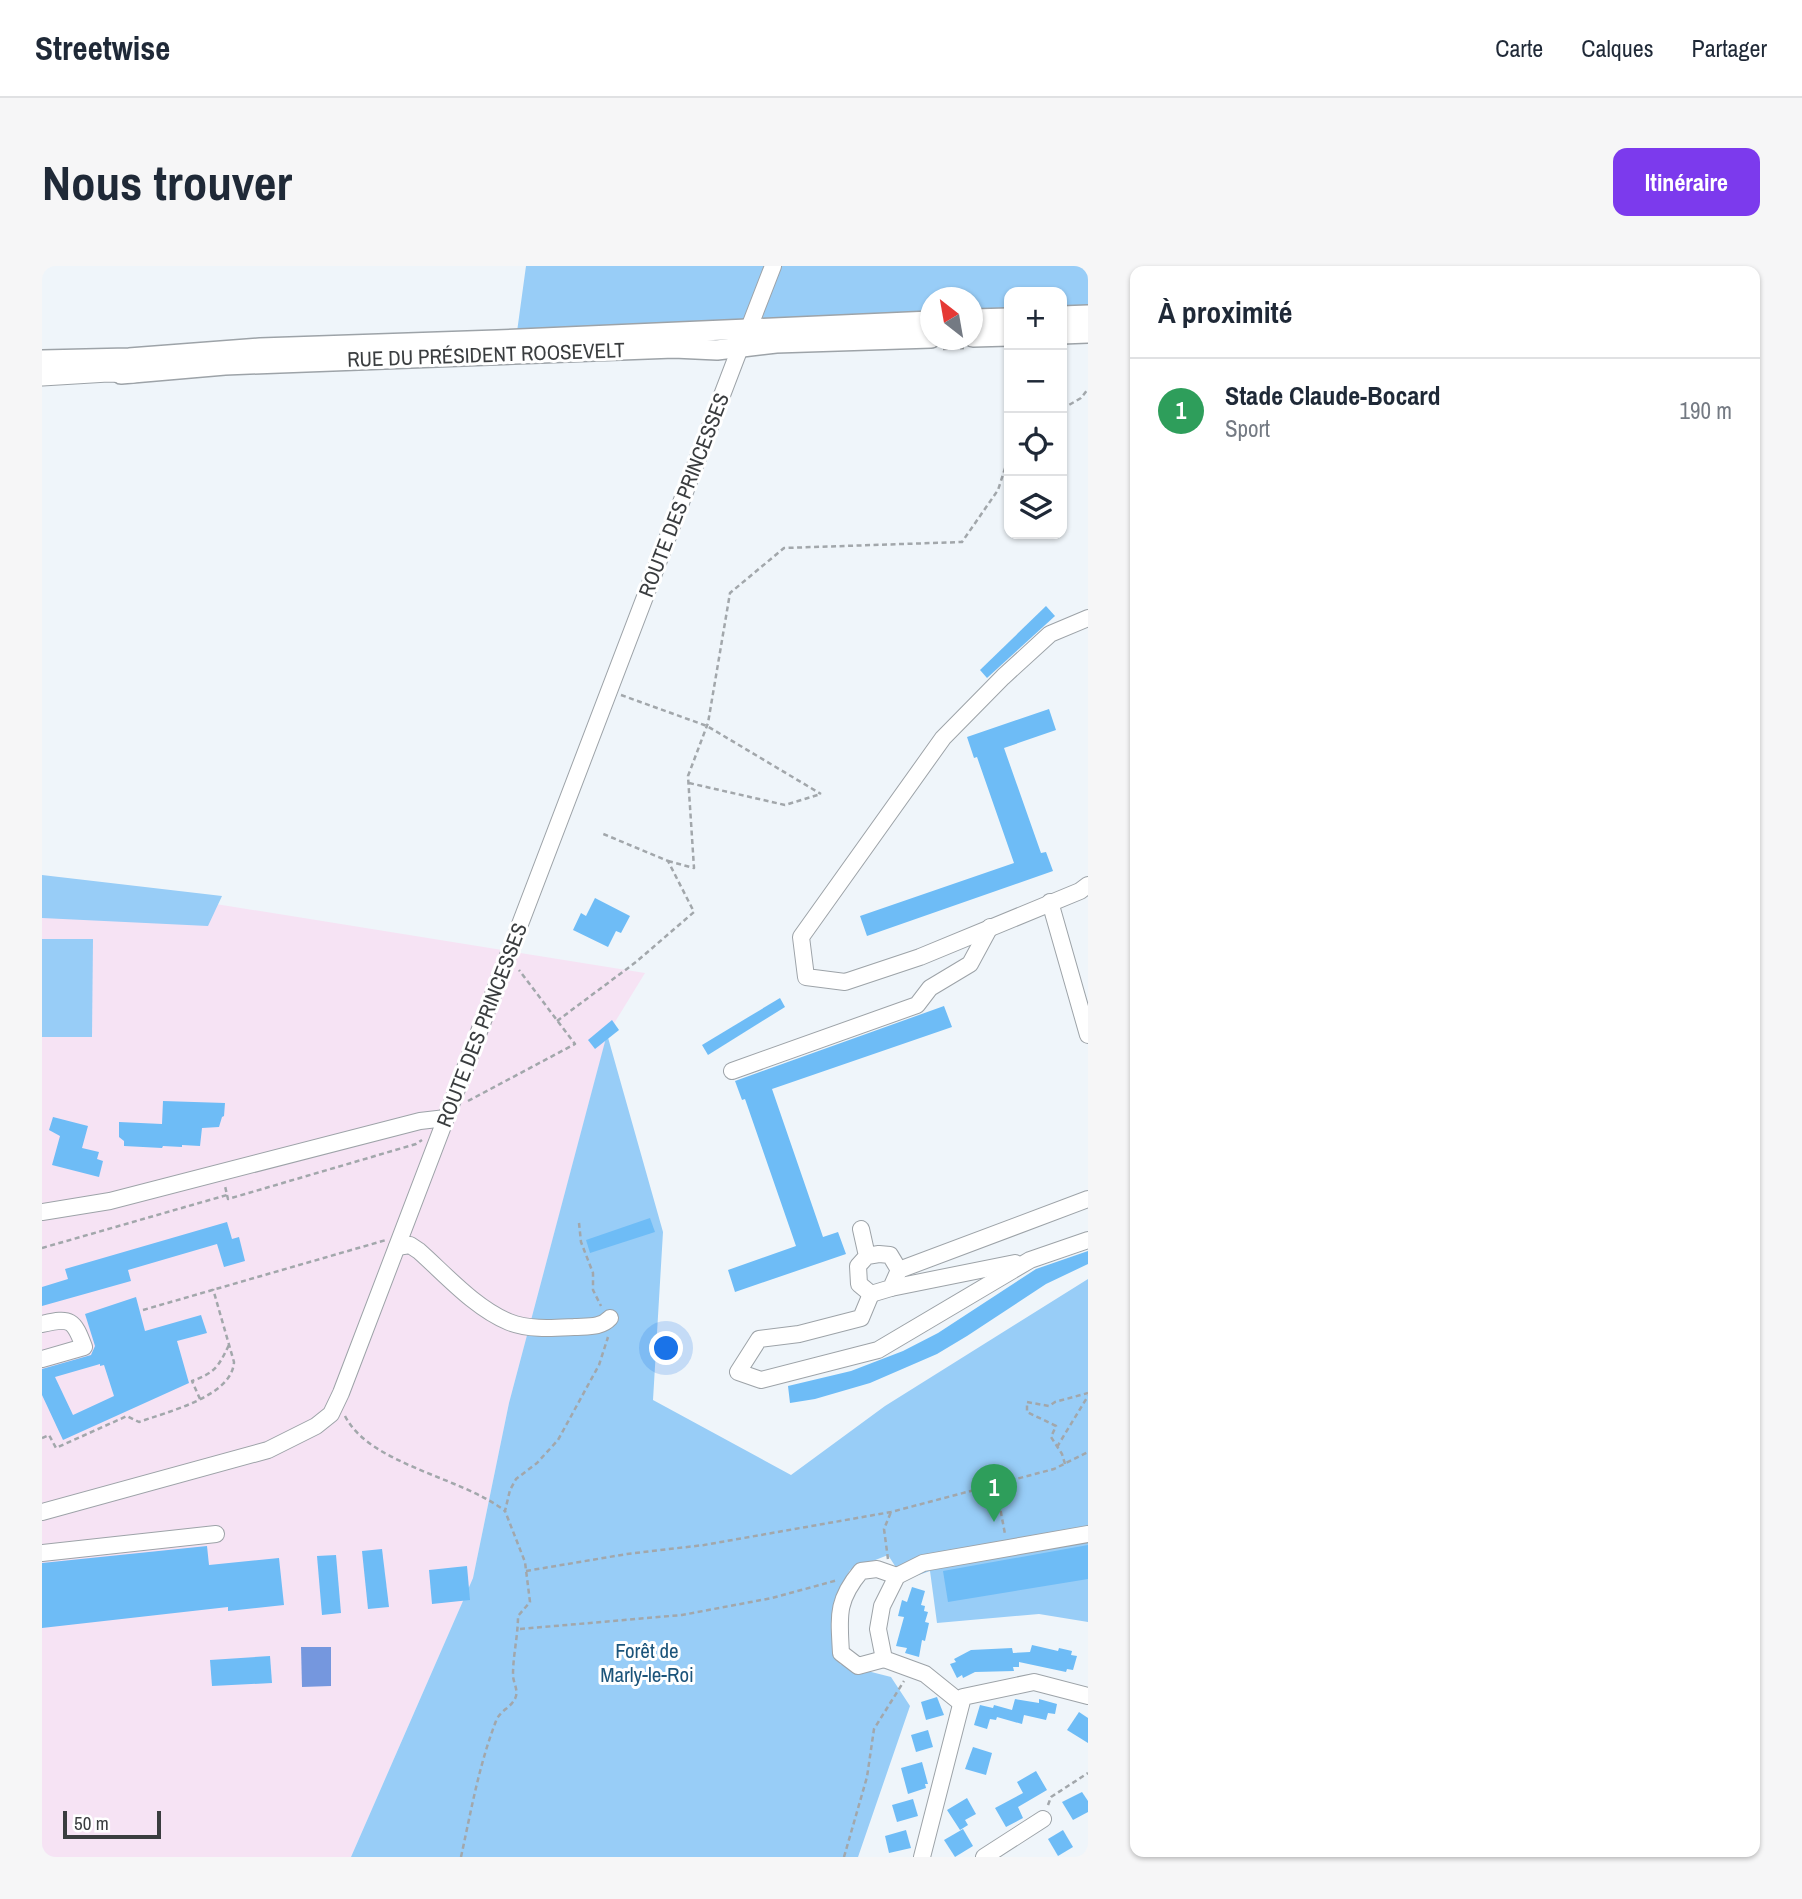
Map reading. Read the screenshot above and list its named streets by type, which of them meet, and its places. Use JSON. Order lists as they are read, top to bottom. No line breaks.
{"streets":{"main road":["RUE DU PRÉSIDENT ROOSEVELT"],"street":["ROUTE DES PRINCESSES"]},"crossings":[["RUE DU PRÉSIDENT ROOSEVELT","ROUTE DES PRINCESSES"]],"parks":["Forêt de Marly-le-Roi"],"scale_bar":"50 m","north":"top left","page":{"header":"Streetwise","nav":["Carte","Calques","Partager"],"buttons":"Itinéraire","title":"Nous trouver","heading":"À proximité","map_buttons":["+","−"],"list":[{"mark":"1","name":"Stade Claude-Bocard","note":"Sport","value":"190 m"}],"pins":"1","scale":"50 m"}}
